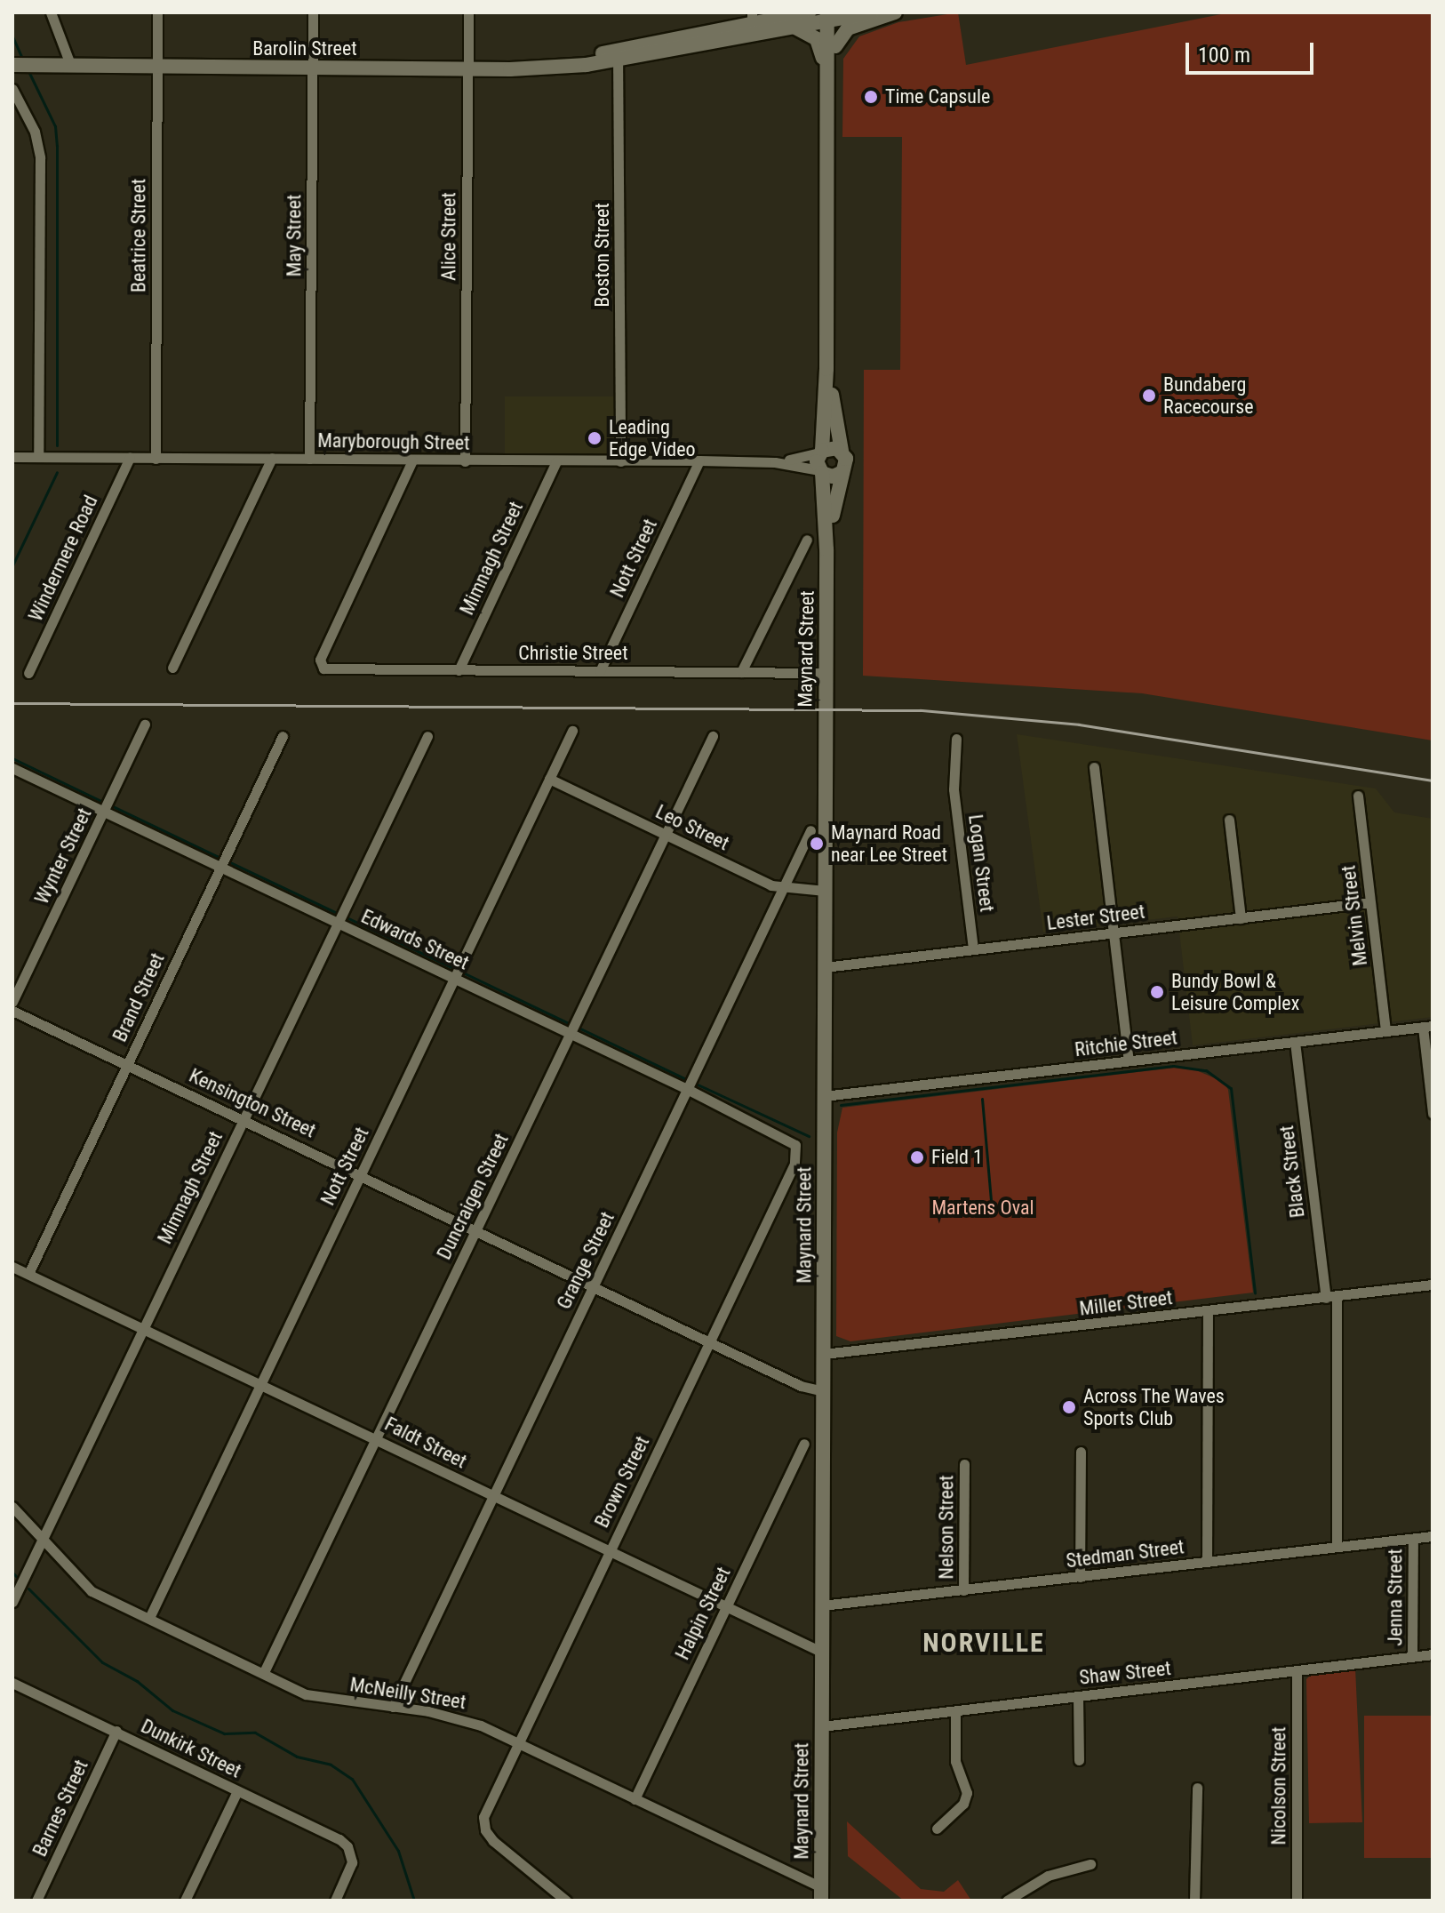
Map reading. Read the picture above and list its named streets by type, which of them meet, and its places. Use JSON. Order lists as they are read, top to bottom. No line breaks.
{"streets":{"street":["Barolin Street","Beatrice Street","May Street","Alice Street","Boston Street","Maryborough Street","Windermere Road","Mimnagh Street","Nott Street","Maynard Street","Christie Street","Leo Street","Wynter Street","Logan Street","Melvin Street","Lester Street","Edwards Street","Brand Street","Ritchie Street","Kensington Street","Black Street","Duncraigen Street","Grange Street","Miller Street","Faldt Street","Brown Street","Nelson Street","Stedman Street","Jenna Street","Halpin Street","Shaw Street","McNeilly Street","Dunkirk Street","Nicolson Street","Barnes Street"]},"crossings":[["Barolin Street","Beatrice Street"],["Barolin Street","May Street"],["Barolin Street","Alice Street"],["Barolin Street","Boston Street"],["Beatrice Street","Maryborough Street"],["May Street","Maryborough Street"],["Alice Street","Maryborough Street"],["Boston Street","Maryborough Street"],["Maryborough Street","Windermere Road"],["Maryborough Street","Mimnagh Street"],["Maryborough Street","Nott Street"],["Maryborough Street","Maynard Street"],["Maryborough Street","Christie Street"],["Mimnagh Street","Christie Street"],["Mimnagh Street","Edwards Street"],["Mimnagh Street","Kensington Street"],["Mimnagh Street","Faldt Street"],["Mimnagh Street","McNeilly Street"],["Nott Street","Christie Street"],["Nott Street","Leo Street"],["Nott Street","Edwards Street"],["Nott Street","Kensington Street"],["Nott Street","Faldt Street"],["Nott Street","McNeilly Street"],["Maynard Street","Christie Street"],["Maynard Street","Leo Street"],["Maynard Street","Lester Street"],["Maynard Street","Ritchie Street"],["Maynard Street","Kensington Street"],["Maynard Street","Miller Street"],["Maynard Street","Faldt Street"],["Maynard Street","Stedman Street"],["Maynard Street","Shaw Street"],["Maynard Street","McNeilly Street"],["Leo Street","Duncraigen Street"],["Leo Street","Grange Street"],["Wynter Street","Edwards Street"],["Logan Street","Lester Street"],["Melvin Street","Lester Street"],["Melvin Street","Ritchie Street"],["Edwards Street","Brand Street"],["Edwards Street","Duncraigen Street"],["Edwards Street","Grange Street"],["Edwards Street","Brown Street"],["Brand Street","Kensington Street"],["Brand Street","Faldt Street"],["Ritchie Street","Black Street"],["Kensington Street","Duncraigen Street"],["Kensington Street","Grange Street"],["Kensington Street","Brown Street"],["Black Street","Miller Street"],["Black Street","Stedman Street"],["Duncraigen Street","Faldt Street"],["Duncraigen Street","McNeilly Street"],["Grange Street","Faldt Street"],["Grange Street","McNeilly Street"],["Faldt Street","Brown Street"],["Faldt Street","Halpin Street"],["Brown Street","McNeilly Street"],["Nelson Street","Stedman Street"],["Stedman Street","Jenna Street"],["Jenna Street","Shaw Street"],["Halpin Street","McNeilly Street"],["Shaw Street","Nicolson Street"],["Dunkirk Street","Barnes Street"]],"districts":["NORVILLE"],"parks":["Martens Oval"],"places":["Time Capsule","Bundaberg Racecourse","Leading Edge Video","Maynard Road near Lee Street","Bundy Bowl & Leisure Complex","Field 1","Across The Waves Sports Club"],"scale_bar":"100 m"}
